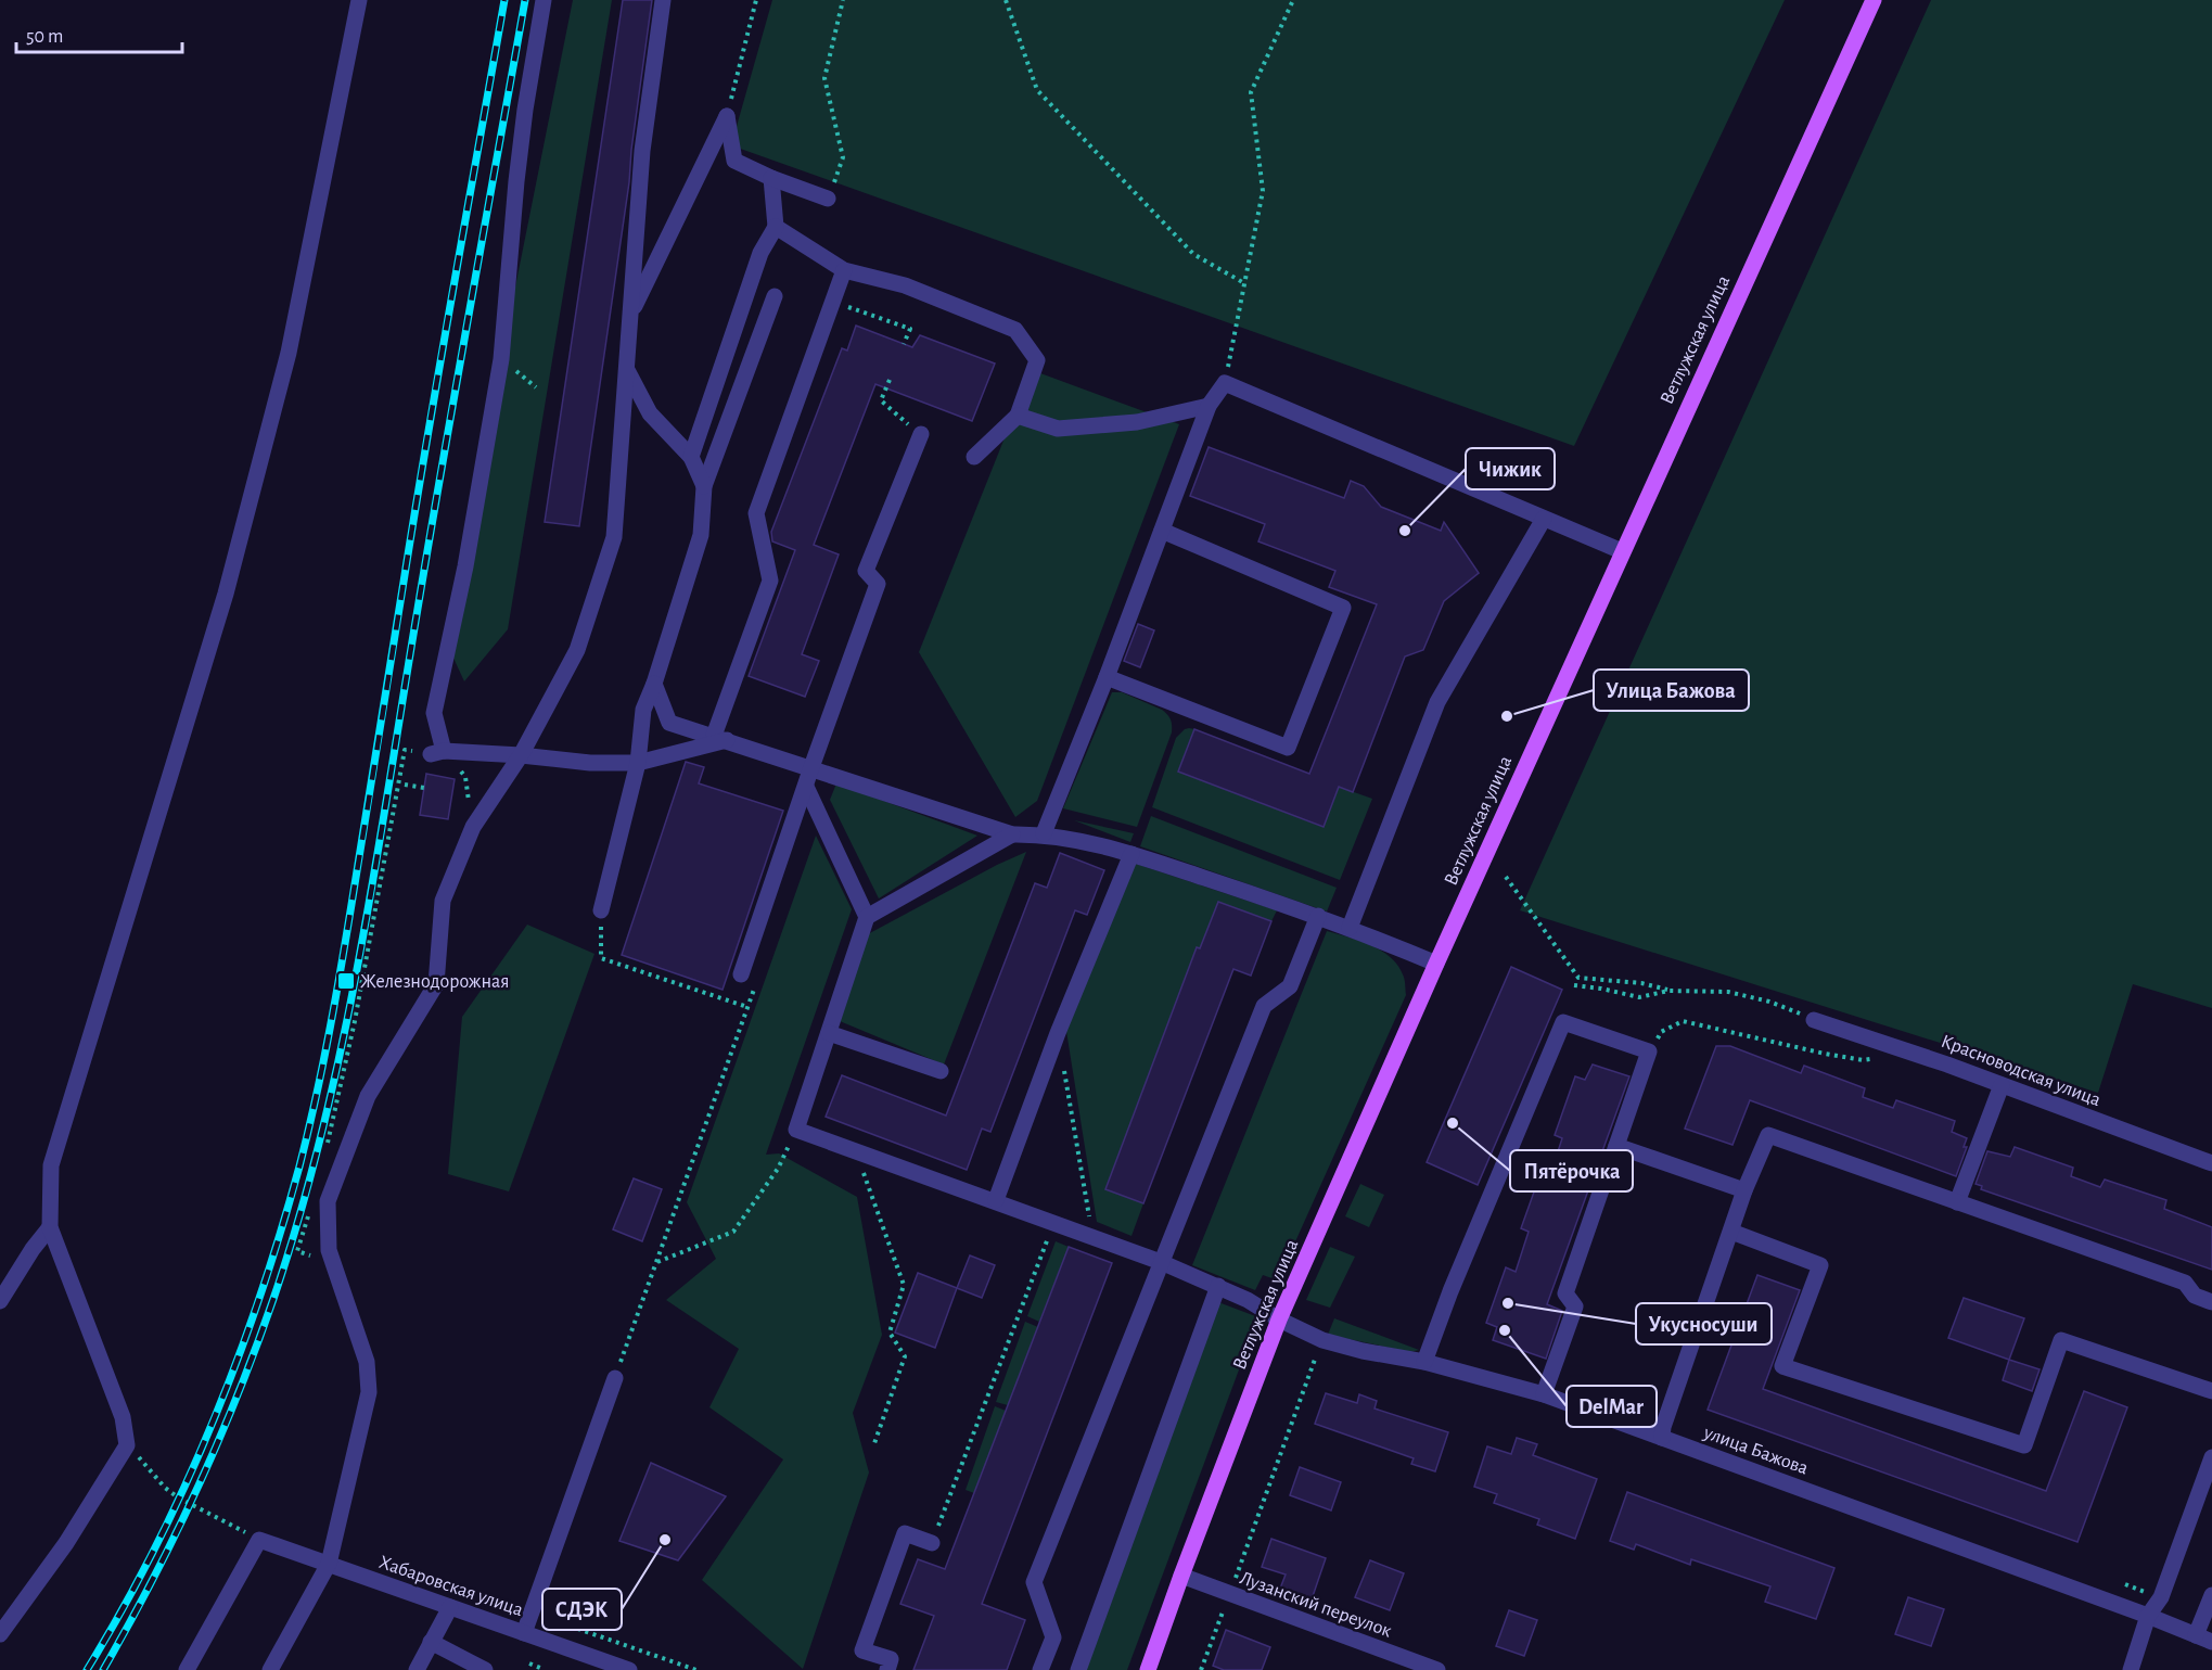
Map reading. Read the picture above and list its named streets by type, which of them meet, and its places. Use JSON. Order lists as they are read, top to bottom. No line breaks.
{"streets":{"main road":["Ветлужская улица"],"street":["Красноводская улица","улица Бажова","Хабаровская улица","Лузанский переулок"]},"crossings":[["Ветлужская улица","улица Бажова"],["Ветлужская улица","Лузанский переулок"]],"places":{"other":["Чижик","Улица Бажова","Пятёрочка","Укусносуши","DelMar","СДЭК"],"transit":["Железнодорожная"]},"scale_bar":"50 m"}
